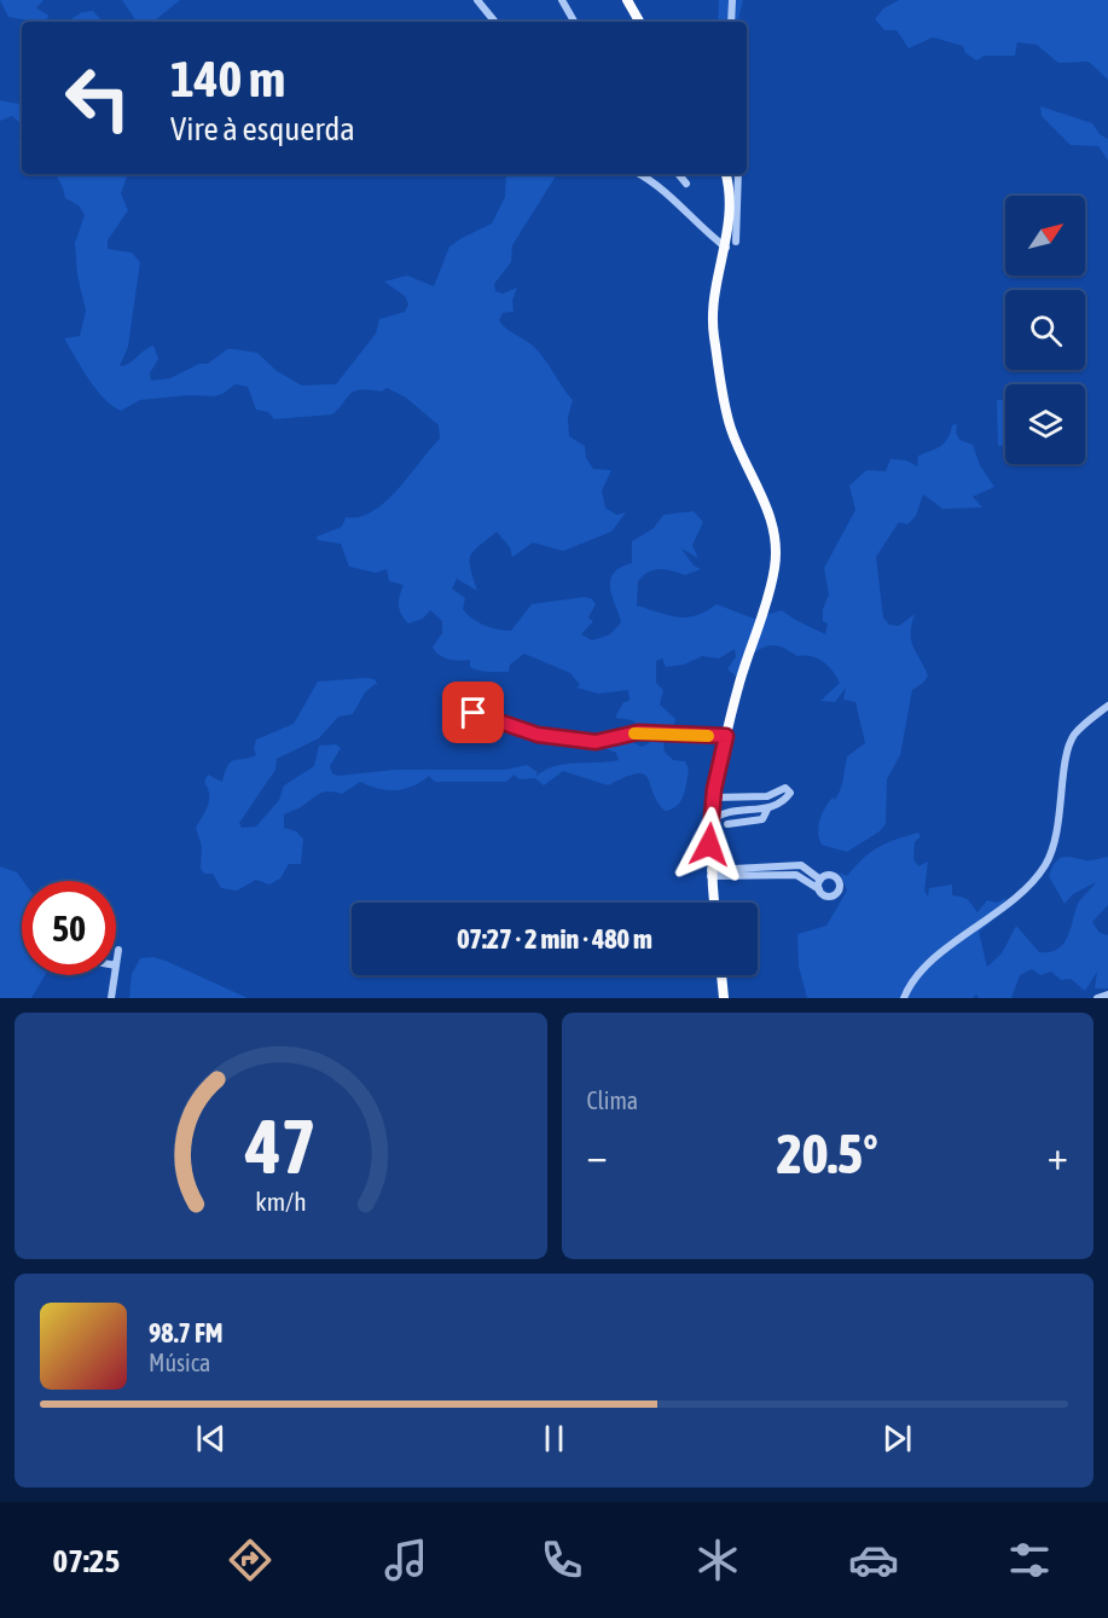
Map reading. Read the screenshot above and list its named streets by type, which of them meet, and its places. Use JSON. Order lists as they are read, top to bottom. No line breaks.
{"north":"top right","page":{"turn":["140 m","Vire à esquerda"],"limit":"50","trip":"07:27 · 2 min · 480 m","tile":"Clima","heat":["−","20.5°","+"],"song":["98.7 FM","Música"],"tabs":"07:25","gauge":["47","km/h"]}}
